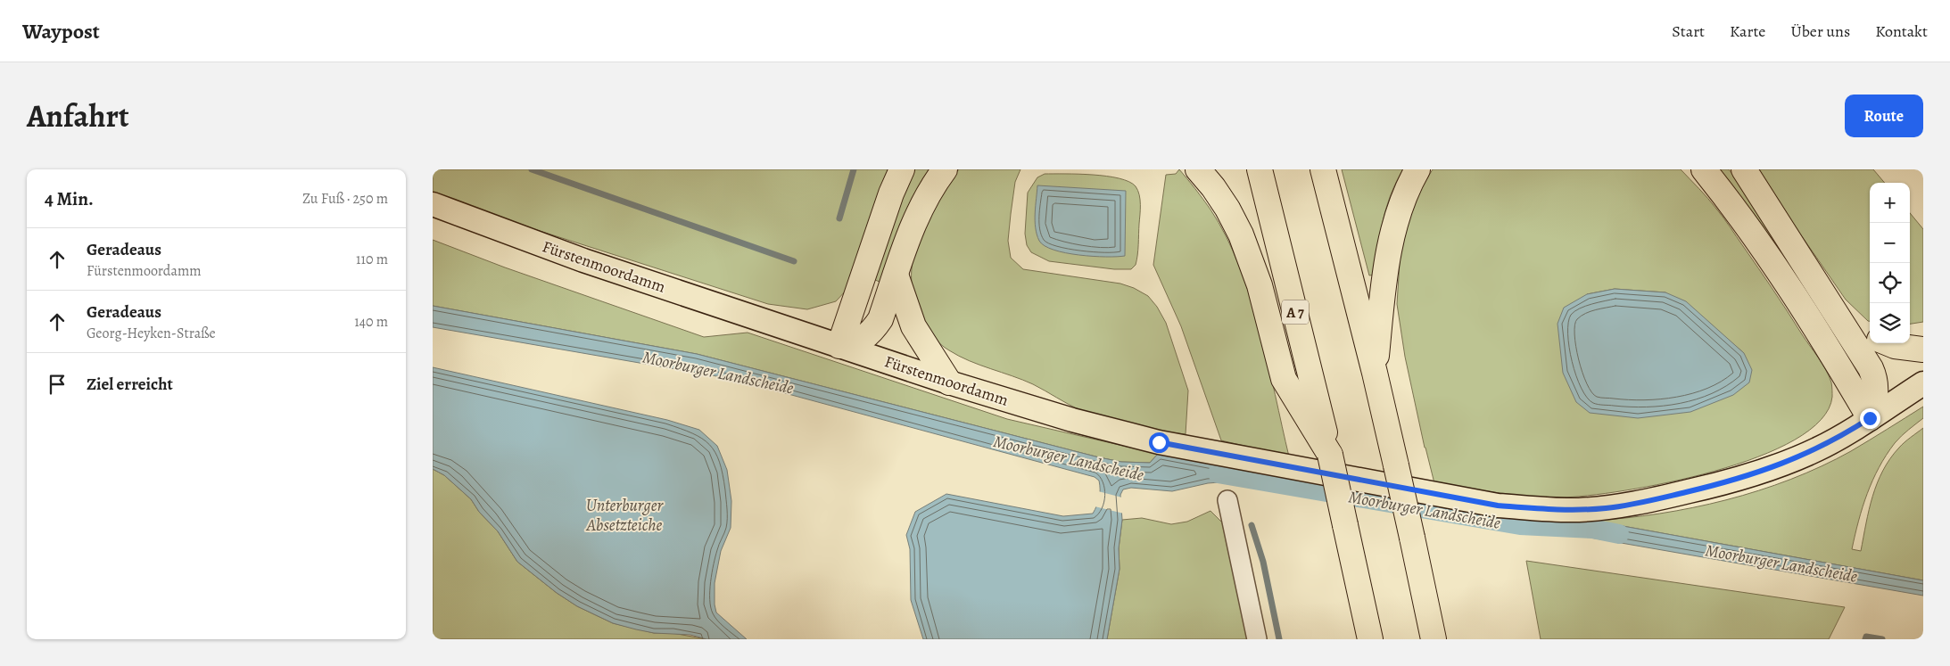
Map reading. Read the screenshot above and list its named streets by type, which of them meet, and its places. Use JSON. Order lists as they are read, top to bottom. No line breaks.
{"streets":{"highway":["A 7"],"main road":["Fürstenmoordamm"]},"water":["Moorburger Landscheide","Unterburger Absetzteiche"],"page":{"header":"Waypost","nav":["Start","Karte","Über uns","Kontakt"],"title":"Anfahrt","buttons":"Route","heading":["4 Min.","Zu Fuß · 250 m"],"map_buttons":["+","−"],"list":[["Geradeaus","Fürstenmoordamm","110 m"],["Geradeaus","Georg-Heyken-Straße","140 m"],"Ziel erreicht"]}}
